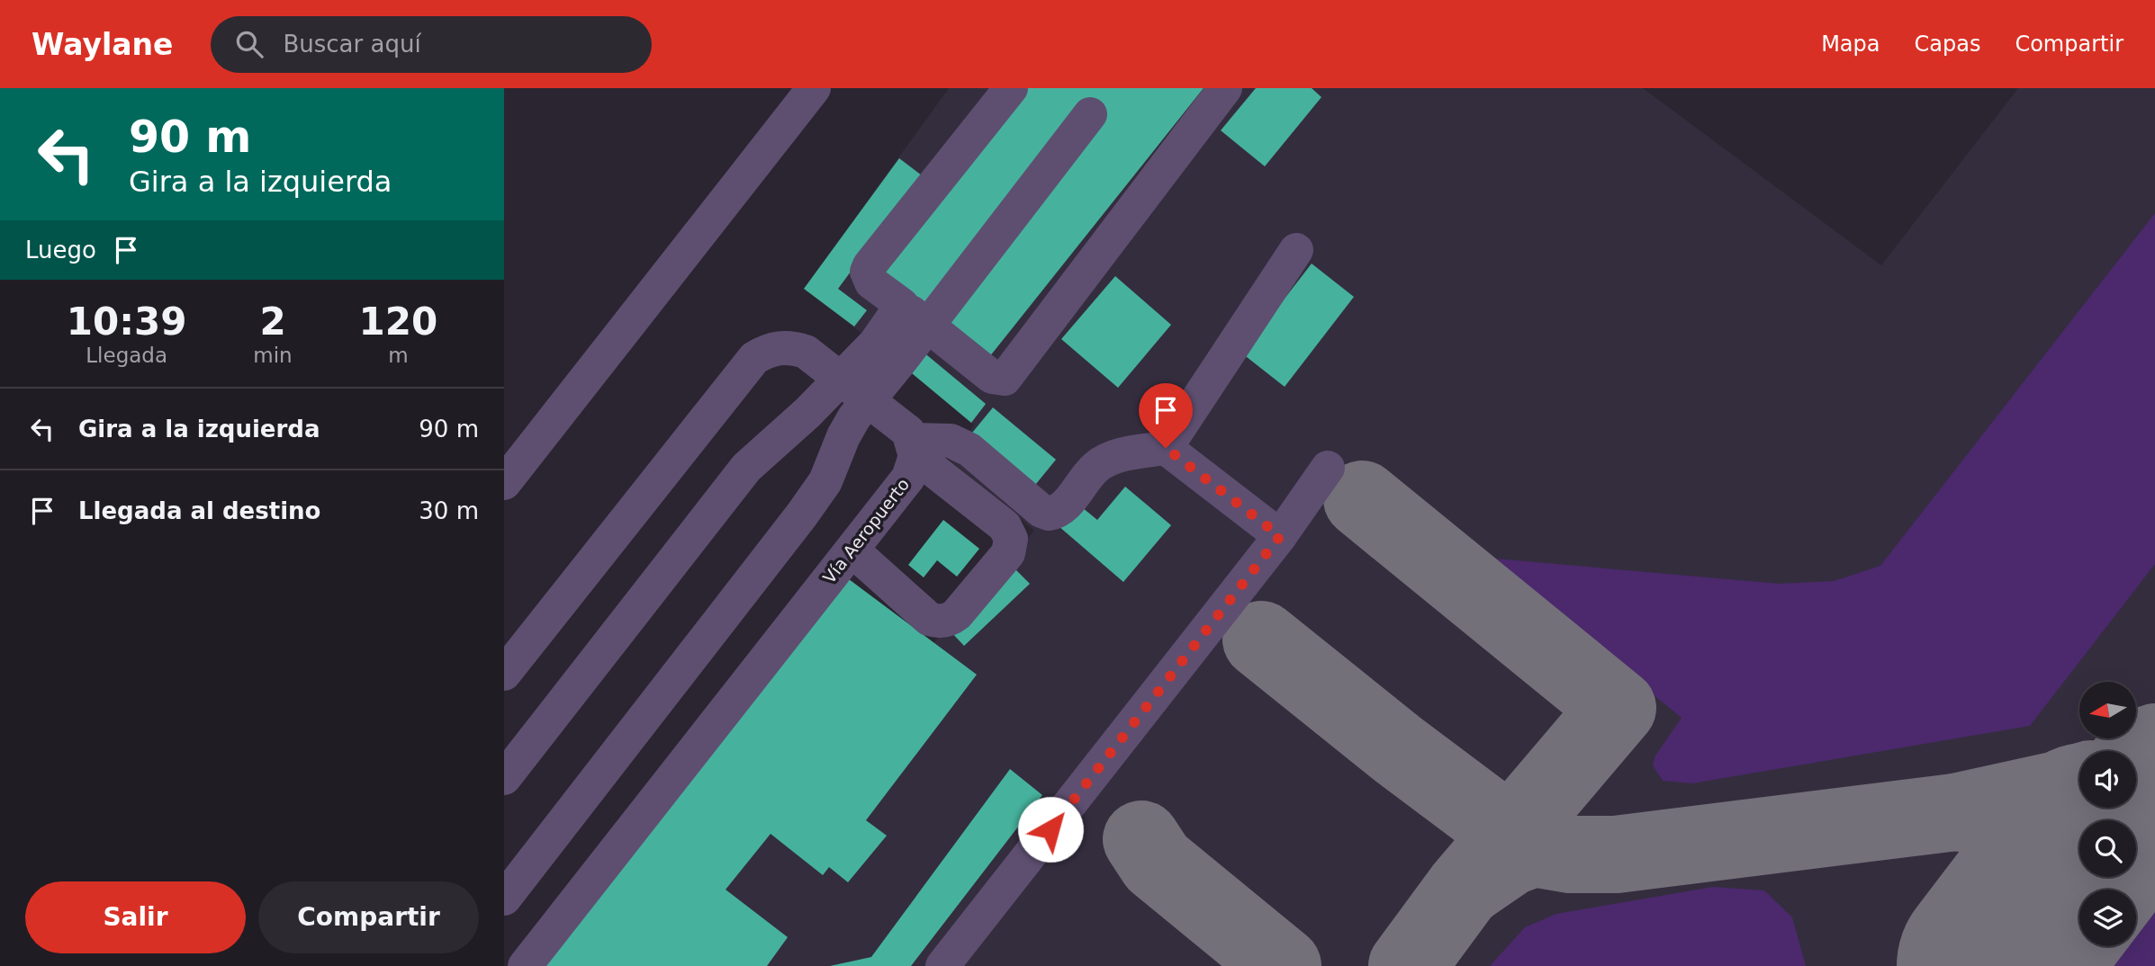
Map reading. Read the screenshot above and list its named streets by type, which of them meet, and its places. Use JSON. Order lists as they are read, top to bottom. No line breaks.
{"streets":{"street":["Vía Aeropuerto"]},"north":"left","page":{"header":"Waylane","search":"Buscar aquí","nav":["Mapa","Capas","Compartir"],"turn":["90 m","Gira a la izquierda"],"then":"Luego","eta":["10:39","Llegada","2","min","120","m"],"list":[{"name":"Gira a la izquierda","value":"90 m"},{"name":"Llegada al destino","value":"30 m"}],"buttons":["Salir","Compartir"]}}
